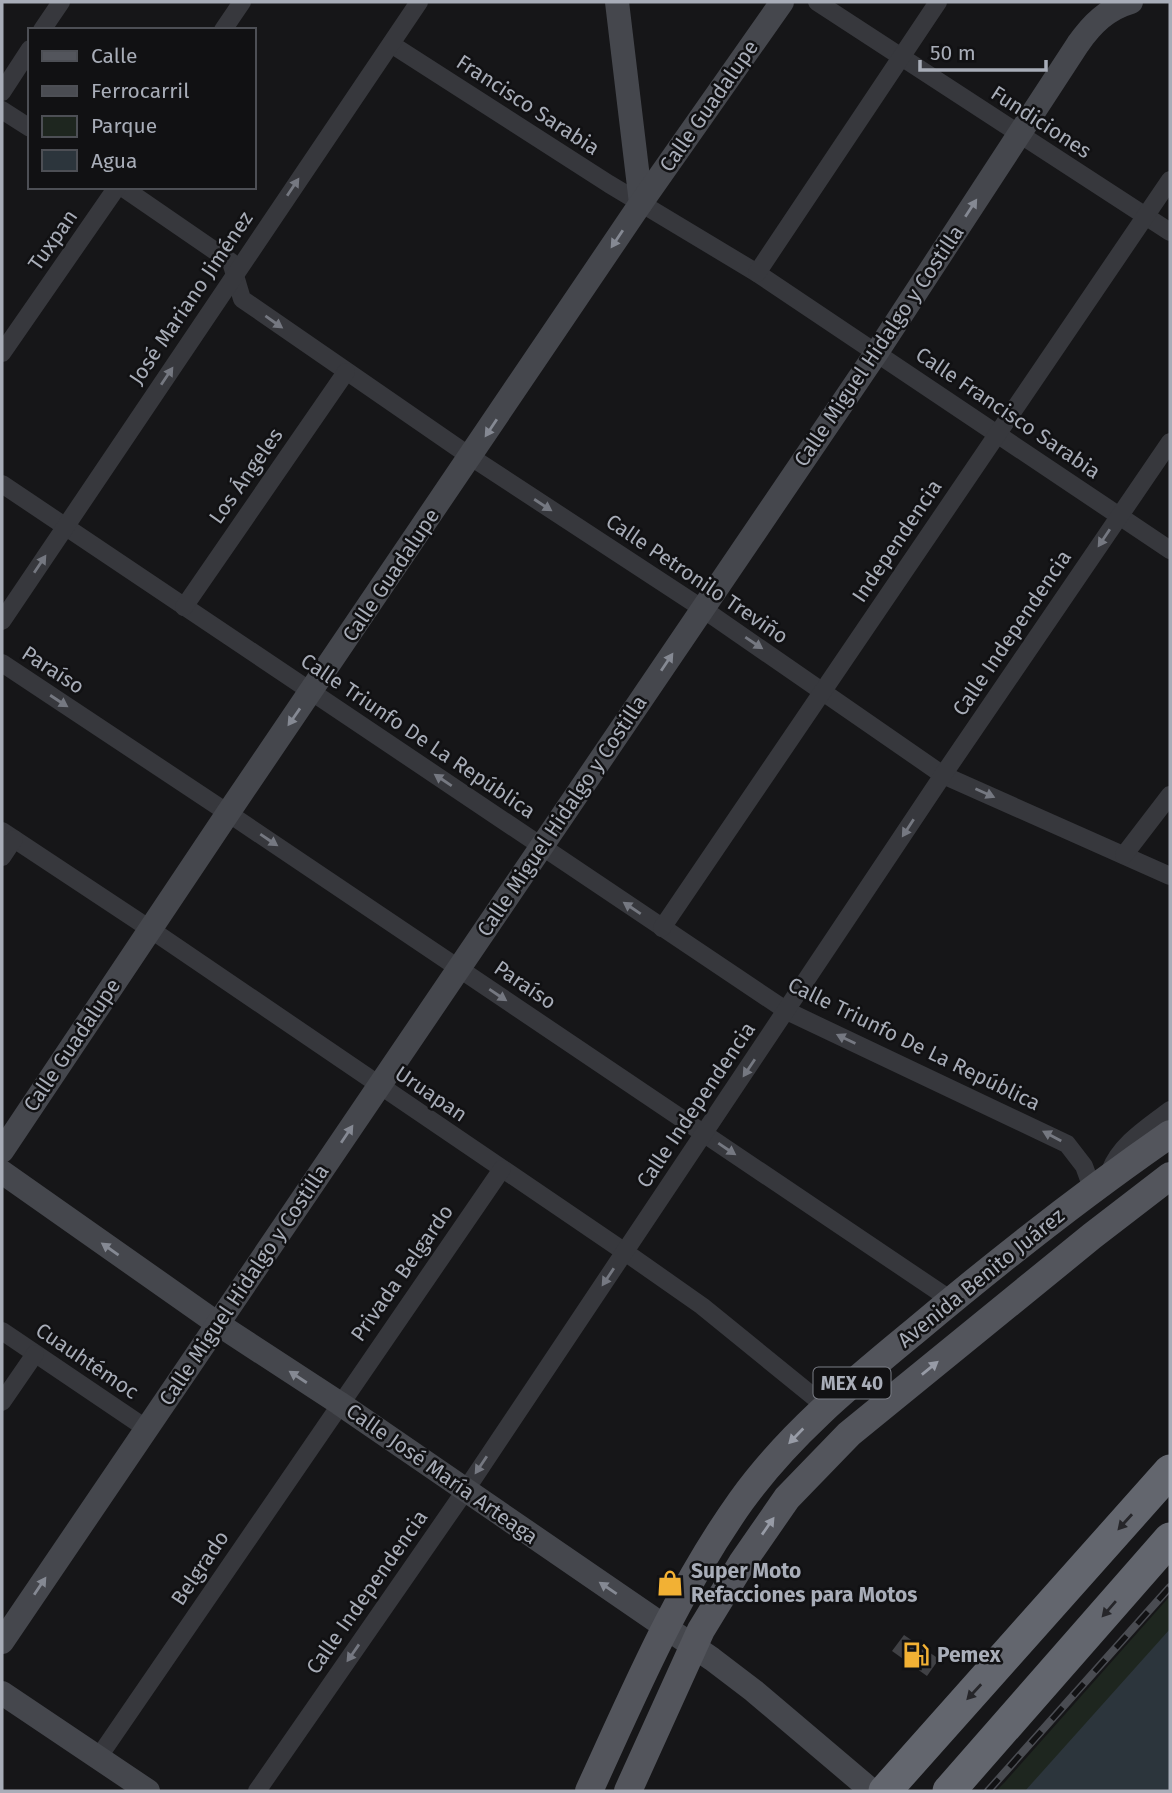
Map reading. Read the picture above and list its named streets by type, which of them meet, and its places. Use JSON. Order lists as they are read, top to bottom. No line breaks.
{"streets":{"main road":["Avenida Benito Juárez","MEX 40"],"street":["Francisco Sarabia","Calle Guadalupe","Fundiciones","Tuxpan","José Mariano Jiménez","Calle Miguel Hidalgo y Costilla","Calle Francisco Sarabia","Los Ángeles","Independencia","Calle Petronilo Treviño","Calle Independencia","Paraíso","Calle Triunfo De La República","Uruapan","Privada Belgardo","Cuauhtémoc","Calle José María Arteaga","Belgrado"]},"crossings":[["Francisco Sarabia","Calle Guadalupe"],["Francisco Sarabia","José Mariano Jiménez"],["Francisco Sarabia","Calle Francisco Sarabia"],["Calle Guadalupe","Calle Francisco Sarabia"],["Calle Guadalupe","Calle Petronilo Treviño"],["Calle Guadalupe","Paraíso"],["Calle Guadalupe","Calle Triunfo De La República"],["Calle Guadalupe","Uruapan"],["Fundiciones","Calle Miguel Hidalgo y Costilla"],["Fundiciones","Independencia"],["José Mariano Jiménez","Calle Petronilo Treviño"],["José Mariano Jiménez","Calle Triunfo De La República"],["Calle Miguel Hidalgo y Costilla","Calle Francisco Sarabia"],["Calle Miguel Hidalgo y Costilla","Calle Petronilo Treviño"],["Calle Miguel Hidalgo y Costilla","Paraíso"],["Calle Miguel Hidalgo y Costilla","Calle Triunfo De La República"],["Calle Miguel Hidalgo y Costilla","Uruapan"],["Calle Miguel Hidalgo y Costilla","Cuauhtémoc"],["Calle Miguel Hidalgo y Costilla","Calle José María Arteaga"],["Calle Francisco Sarabia","Independencia"],["Calle Francisco Sarabia","Calle Independencia"],["Los Ángeles","Calle Petronilo Treviño"],["Los Ángeles","Calle Triunfo De La República"],["Independencia","Calle Petronilo Treviño"],["Independencia","Calle Triunfo De La República"],["Calle Petronilo Treviño","Calle Independencia"],["Calle Independencia","Paraíso"],["Calle Independencia","Calle Triunfo De La República"],["Calle Independencia","Uruapan"],["Calle Independencia","Calle José María Arteaga"],["Paraíso","Avenida Benito Juárez"],["Calle Triunfo De La República","Avenida Benito Juárez"],["Uruapan","Privada Belgardo"],["Uruapan","Avenida Benito Juárez"],["Privada Belgardo","Calle José María Arteaga"],["Privada Belgardo","Belgrado"],["Avenida Benito Juárez","Calle José María Arteaga"],["Calle José María Arteaga","Belgrado"]],"one_way":["José Mariano Jiménez","Calle Miguel Hidalgo y Costilla","Calle Petronilo Treviño","Calle Independencia","Paraíso","Calle Triunfo De La República","Calle José María Arteaga"],"places":{"shop":["Super Moto Refacciones para Motos"],"fuel station":["Pemex"]},"legend":["Calle","Ferrocarril","Parque","Agua"],"scale_bar":"50 m"}
